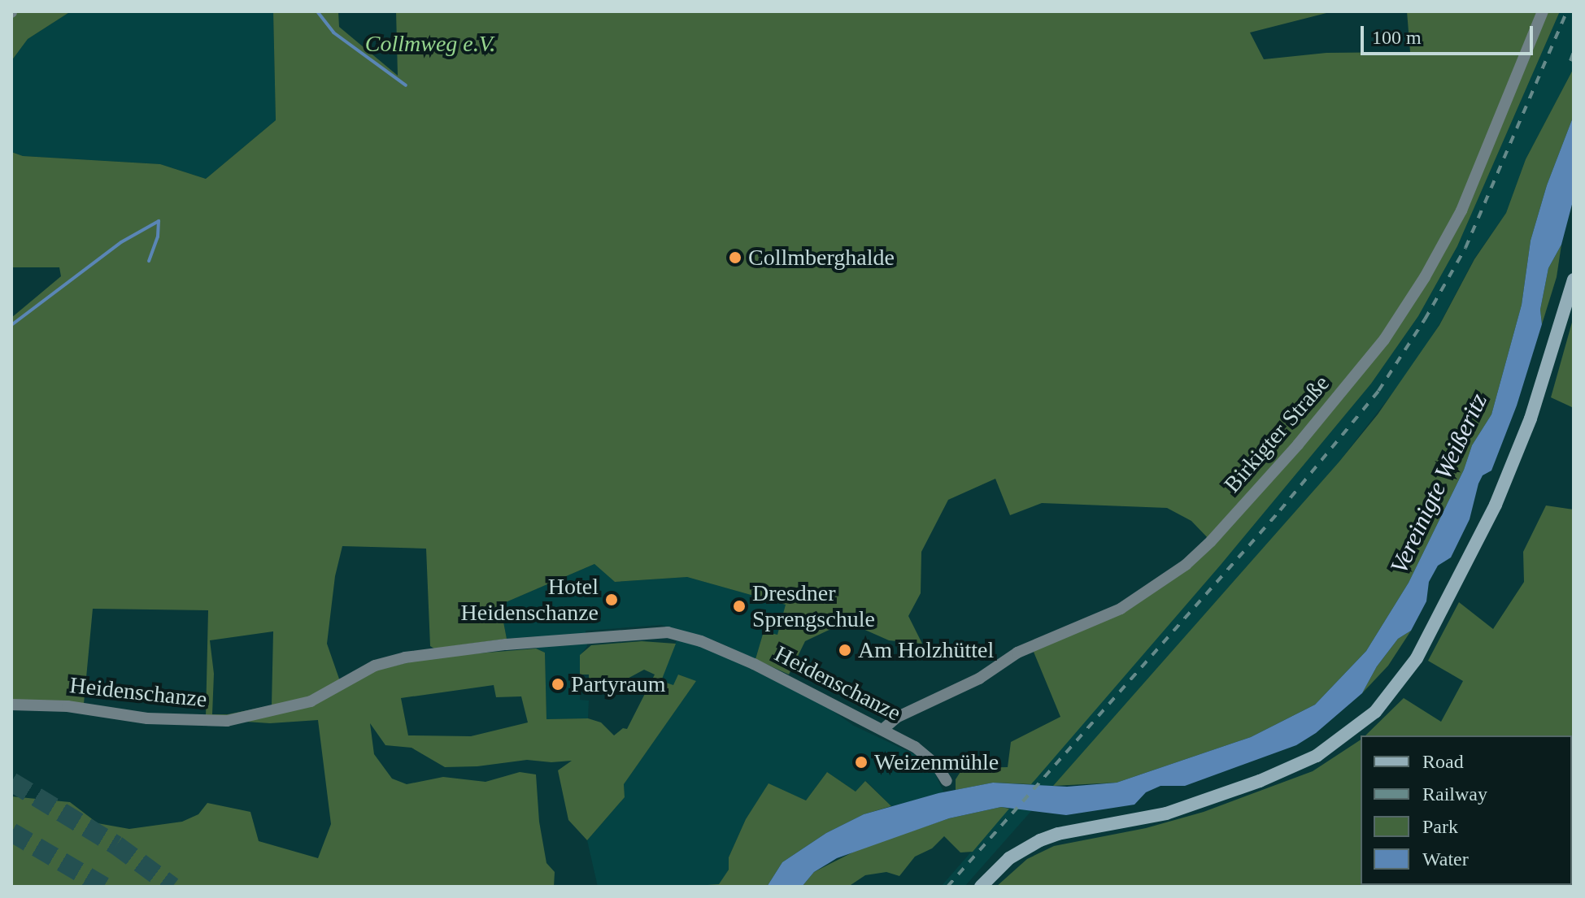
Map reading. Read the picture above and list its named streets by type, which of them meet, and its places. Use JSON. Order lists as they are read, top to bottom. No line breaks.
{"streets":{"street":["Birkigter Straße","Heidenschanze"]},"crossings":[["Birkigter Straße","Heidenschanze"]],"water":["Vereinigte Weißeritz"],"parks":["Collmweg e.V."],"places":["Collmberghalde","Hotel Heidenschanze","Dresdner Sprengschule","Am Holzhüttel","Partyraum","Weizenmühle"],"legend":["Road","Railway","Park","Water"],"scale_bar":"100 m"}
